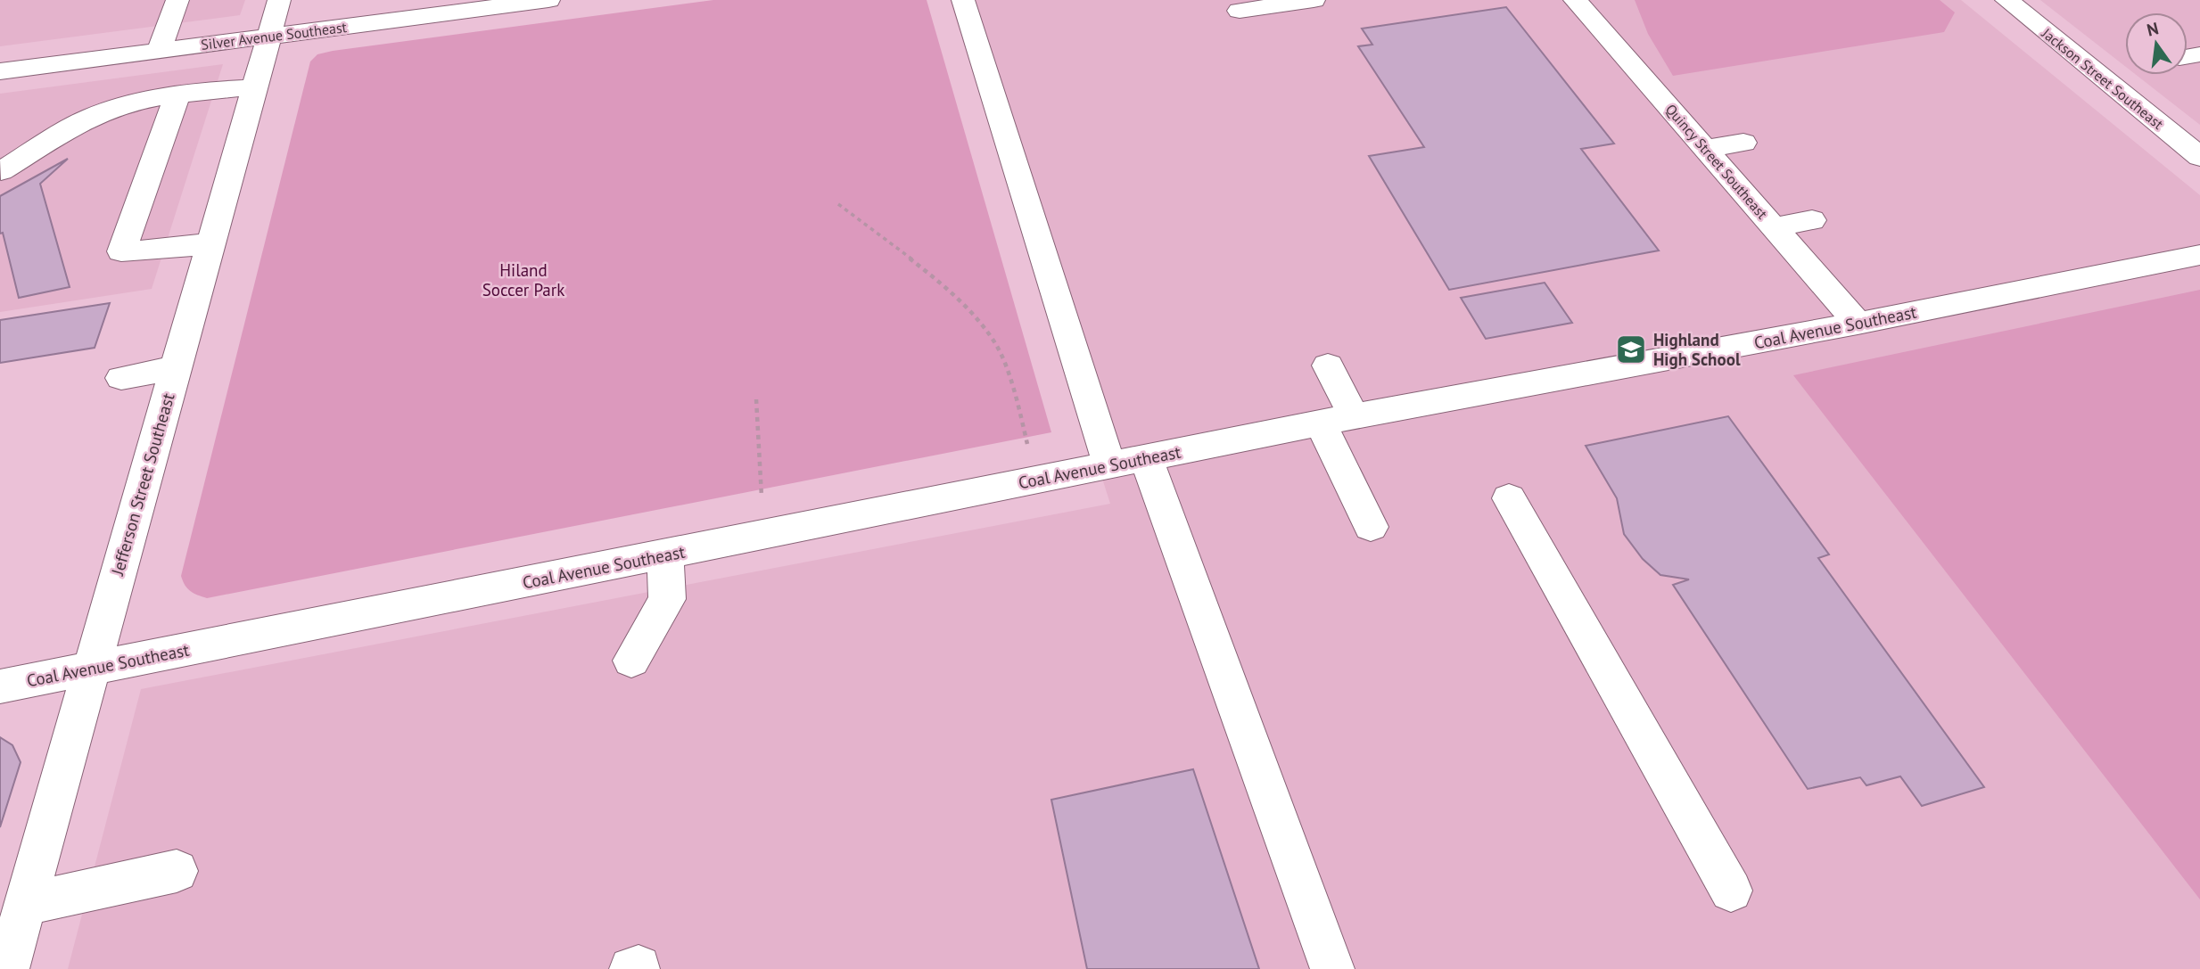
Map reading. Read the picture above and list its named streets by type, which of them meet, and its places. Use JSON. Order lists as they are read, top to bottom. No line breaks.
{"streets":{"street":["Silver Avenue Southeast","Jackson Street Southeast","Quincy Street Southeast","Coal Avenue Southeast","Jefferson Street Southeast"]},"crossings":[["Silver Avenue Southeast","Jefferson Street Southeast"],["Quincy Street Southeast","Coal Avenue Southeast"],["Coal Avenue Southeast","Jefferson Street Southeast"]],"parks":["Hiland Soccer Park"],"places":{"school or university":["Highland High School"]},"north":"top"}
